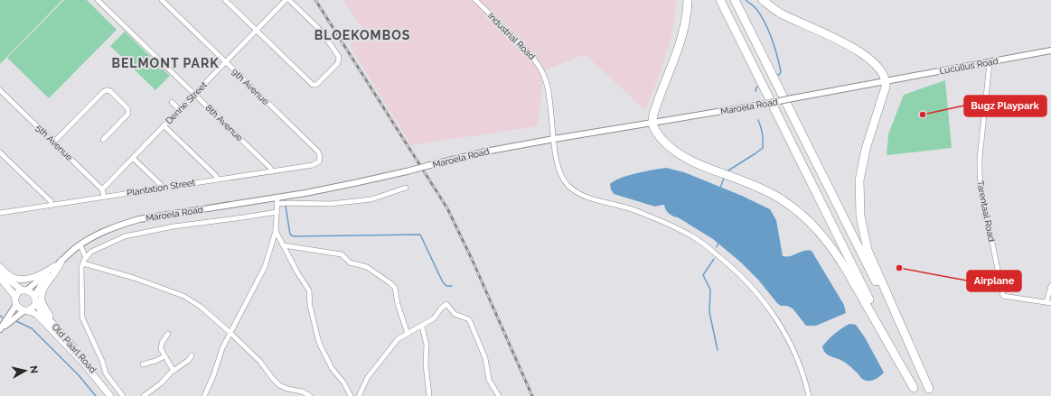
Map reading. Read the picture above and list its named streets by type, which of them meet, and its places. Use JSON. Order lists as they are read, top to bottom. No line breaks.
{"streets":{"main road":["Old Paarl Road"],"street":["Industrial Road","Lucullus Road","9th Avenue","Denne Street","Maroela Road","8th Avenue","5th Avenue","Plantation Street","Tarentaal Road"]},"crossings":[["Industrial Road","Maroela Road"],["Lucullus Road","Maroela Road"],["Lucullus Road","Tarentaal Road"],["9th Avenue","Denne Street"],["9th Avenue","Plantation Street"],["Denne Street","8th Avenue"],["Denne Street","5th Avenue"],["Maroela Road","Old Paarl Road"],["8th Avenue","Plantation Street"]],"districts":["BLOEKOMBOS","BELMONT PARK"],"places":["Bugz Playpark","Airplane"],"north":"right"}
